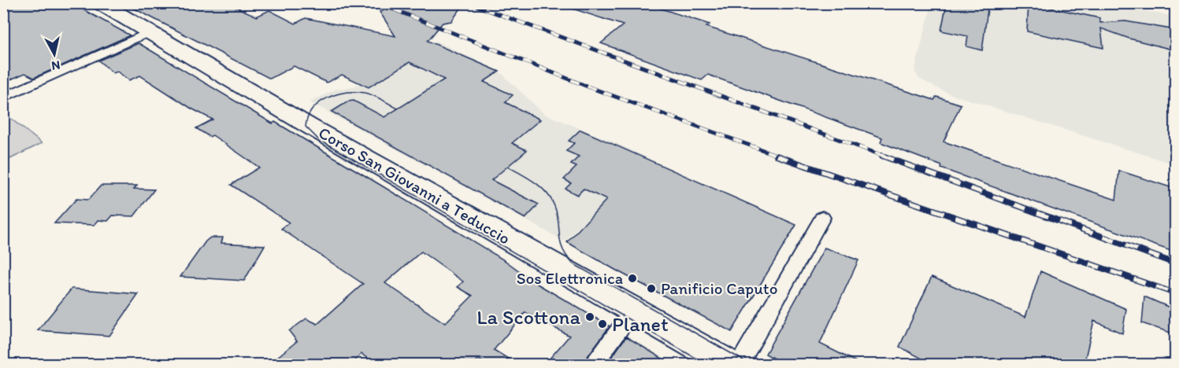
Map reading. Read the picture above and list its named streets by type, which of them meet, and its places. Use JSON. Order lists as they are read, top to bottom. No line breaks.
{"streets":{"main road":["Corso San Giovanni a Teduccio"]},"places":["Sos Elettronica","Panificio Caputo","La Scottona","Planet"],"north":"bottom"}
